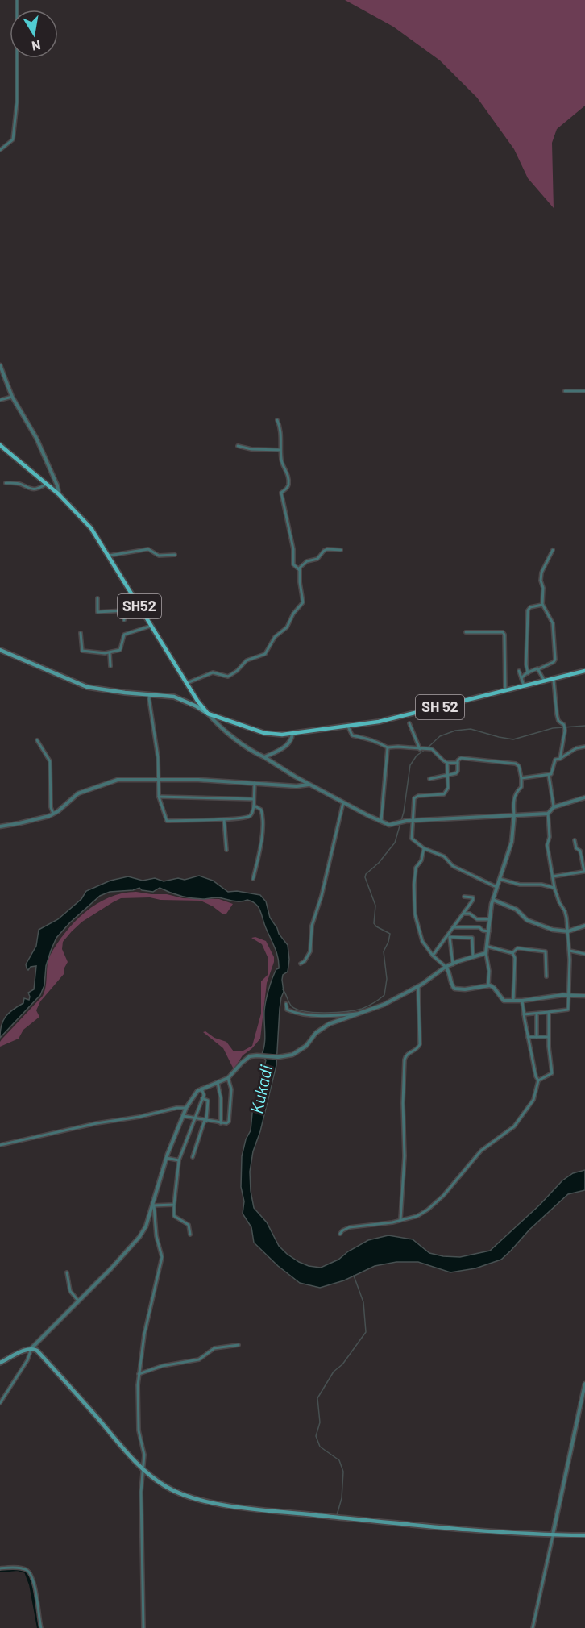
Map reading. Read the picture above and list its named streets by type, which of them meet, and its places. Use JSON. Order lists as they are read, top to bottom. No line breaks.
{"streets":{"main road":["SH52","SH 52"]},"water":["Kukadi"],"north":"bottom"}
